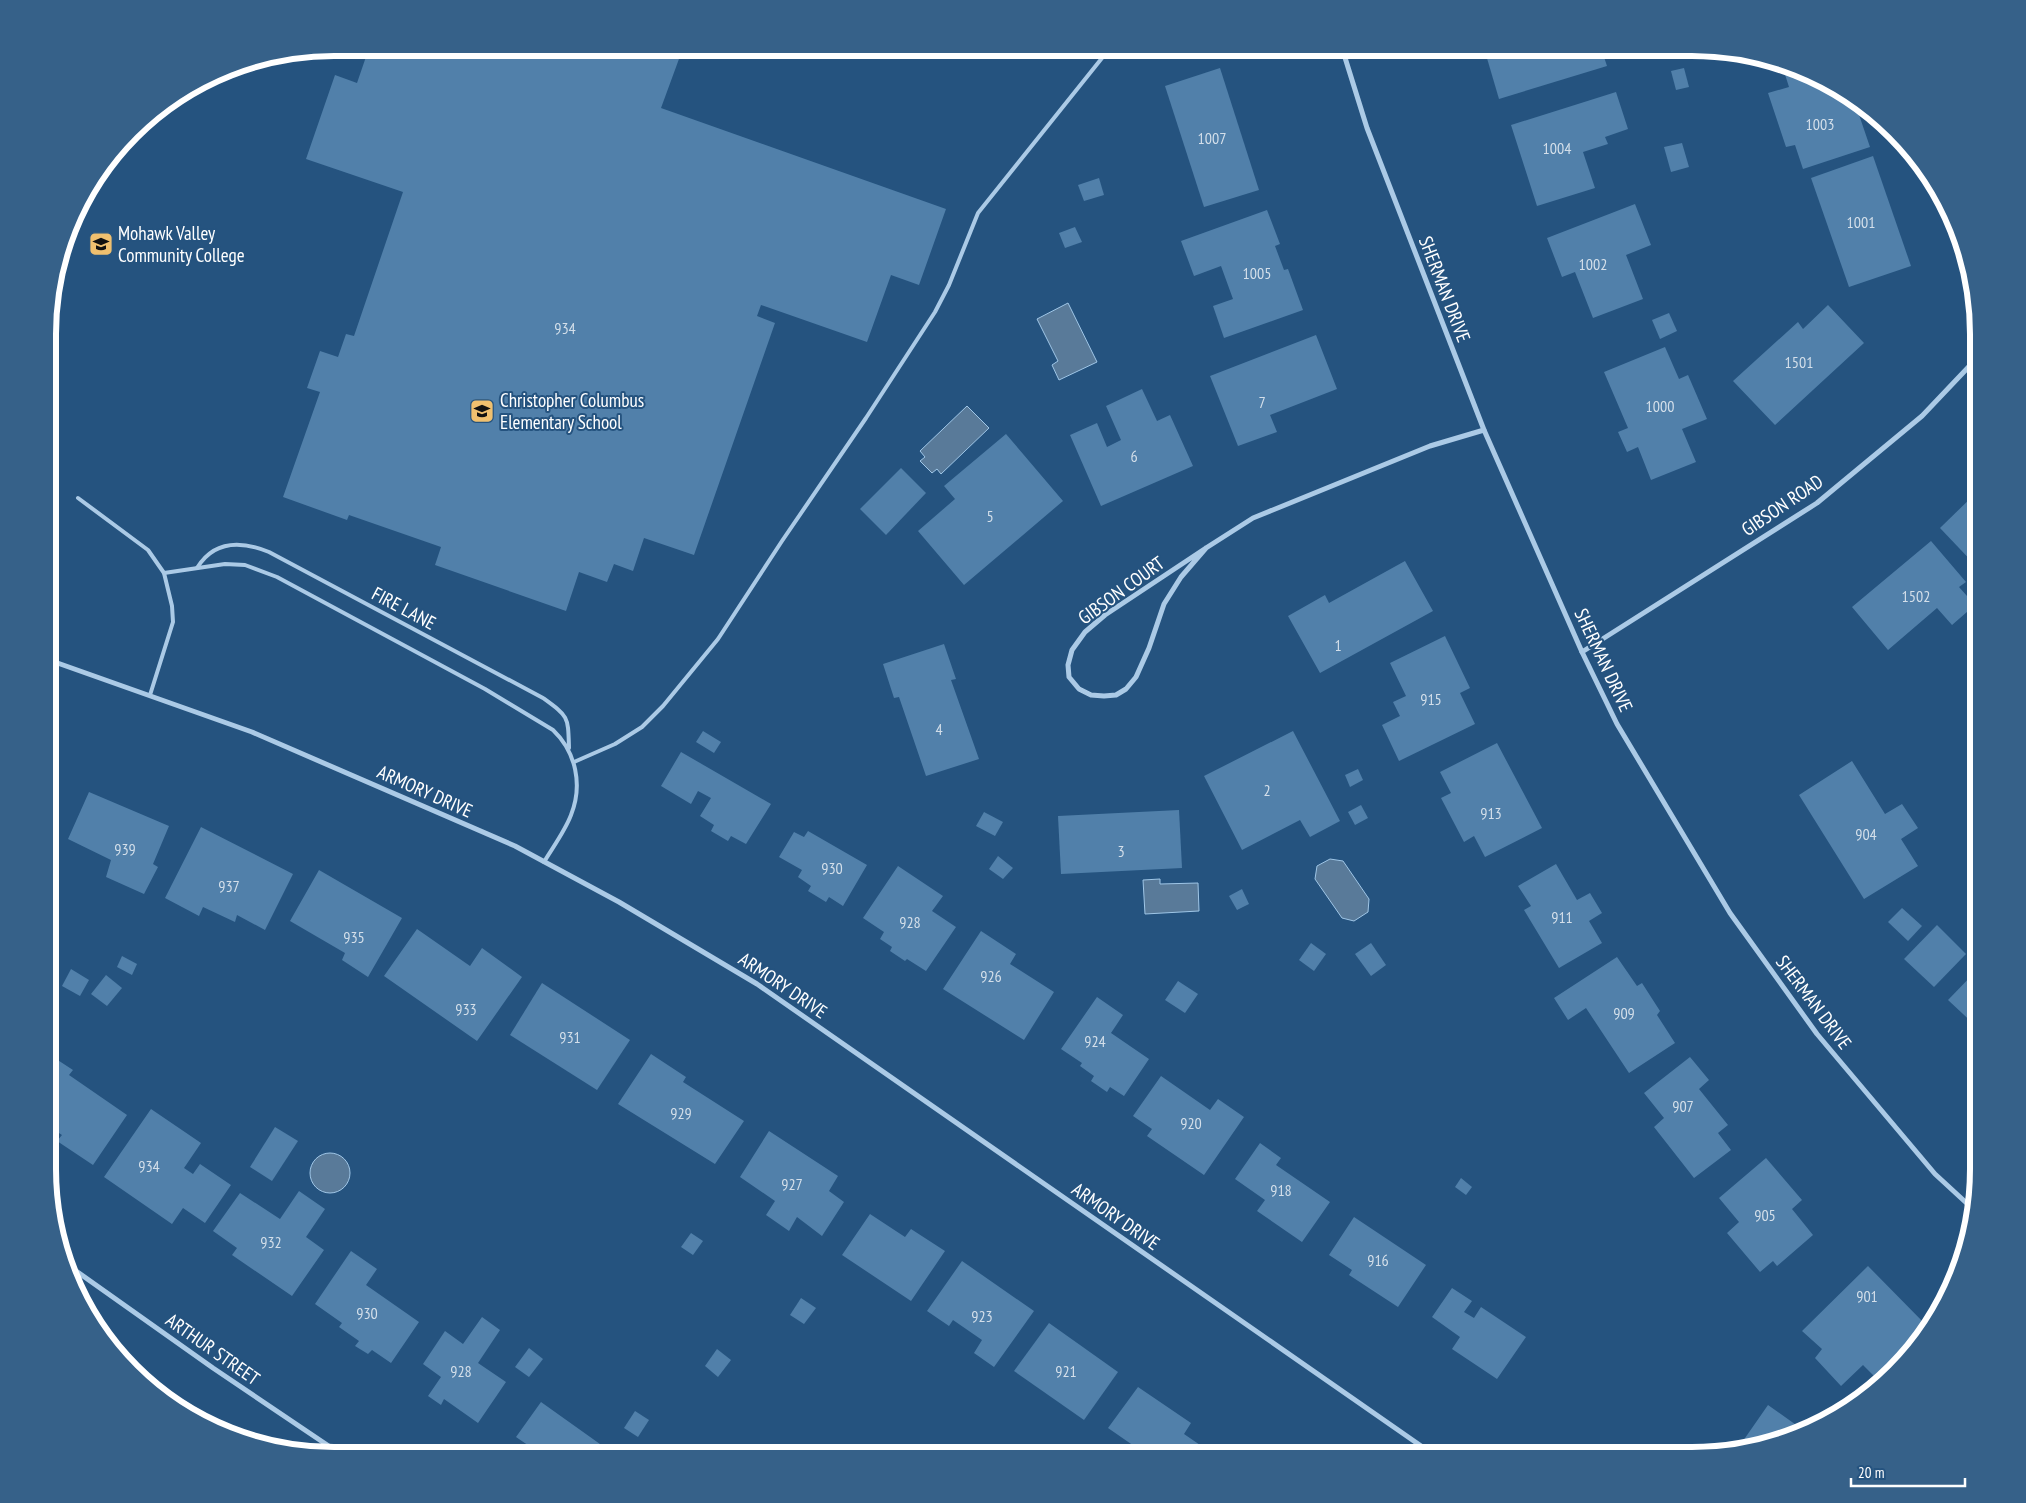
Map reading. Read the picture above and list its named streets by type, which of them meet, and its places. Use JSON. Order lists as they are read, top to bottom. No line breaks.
{"streets":{"street":["SHERMAN DRIVE","GIBSON ROAD","GIBSON COURT","ARMORY DRIVE","ARTHUR STREET"],"lane":["FIRE LANE"]},"crossings":[["SHERMAN DRIVE","GIBSON ROAD"],["SHERMAN DRIVE","GIBSON COURT"]],"places":{"school or university":["Mohawk Valley Community College","Christopher Columbus Elementary School"]},"house_numbers":["1003","1007","1004","1001","1002","1005","934","1501","7","1000","6","5","1502","1","915","4","2","913","904","939","3","930","937","911","928","935","926","933","909","931","924","907","929","920","934","927","918","905","932","916","901","930","923","928","921"],"scale_bar":"20 m"}
